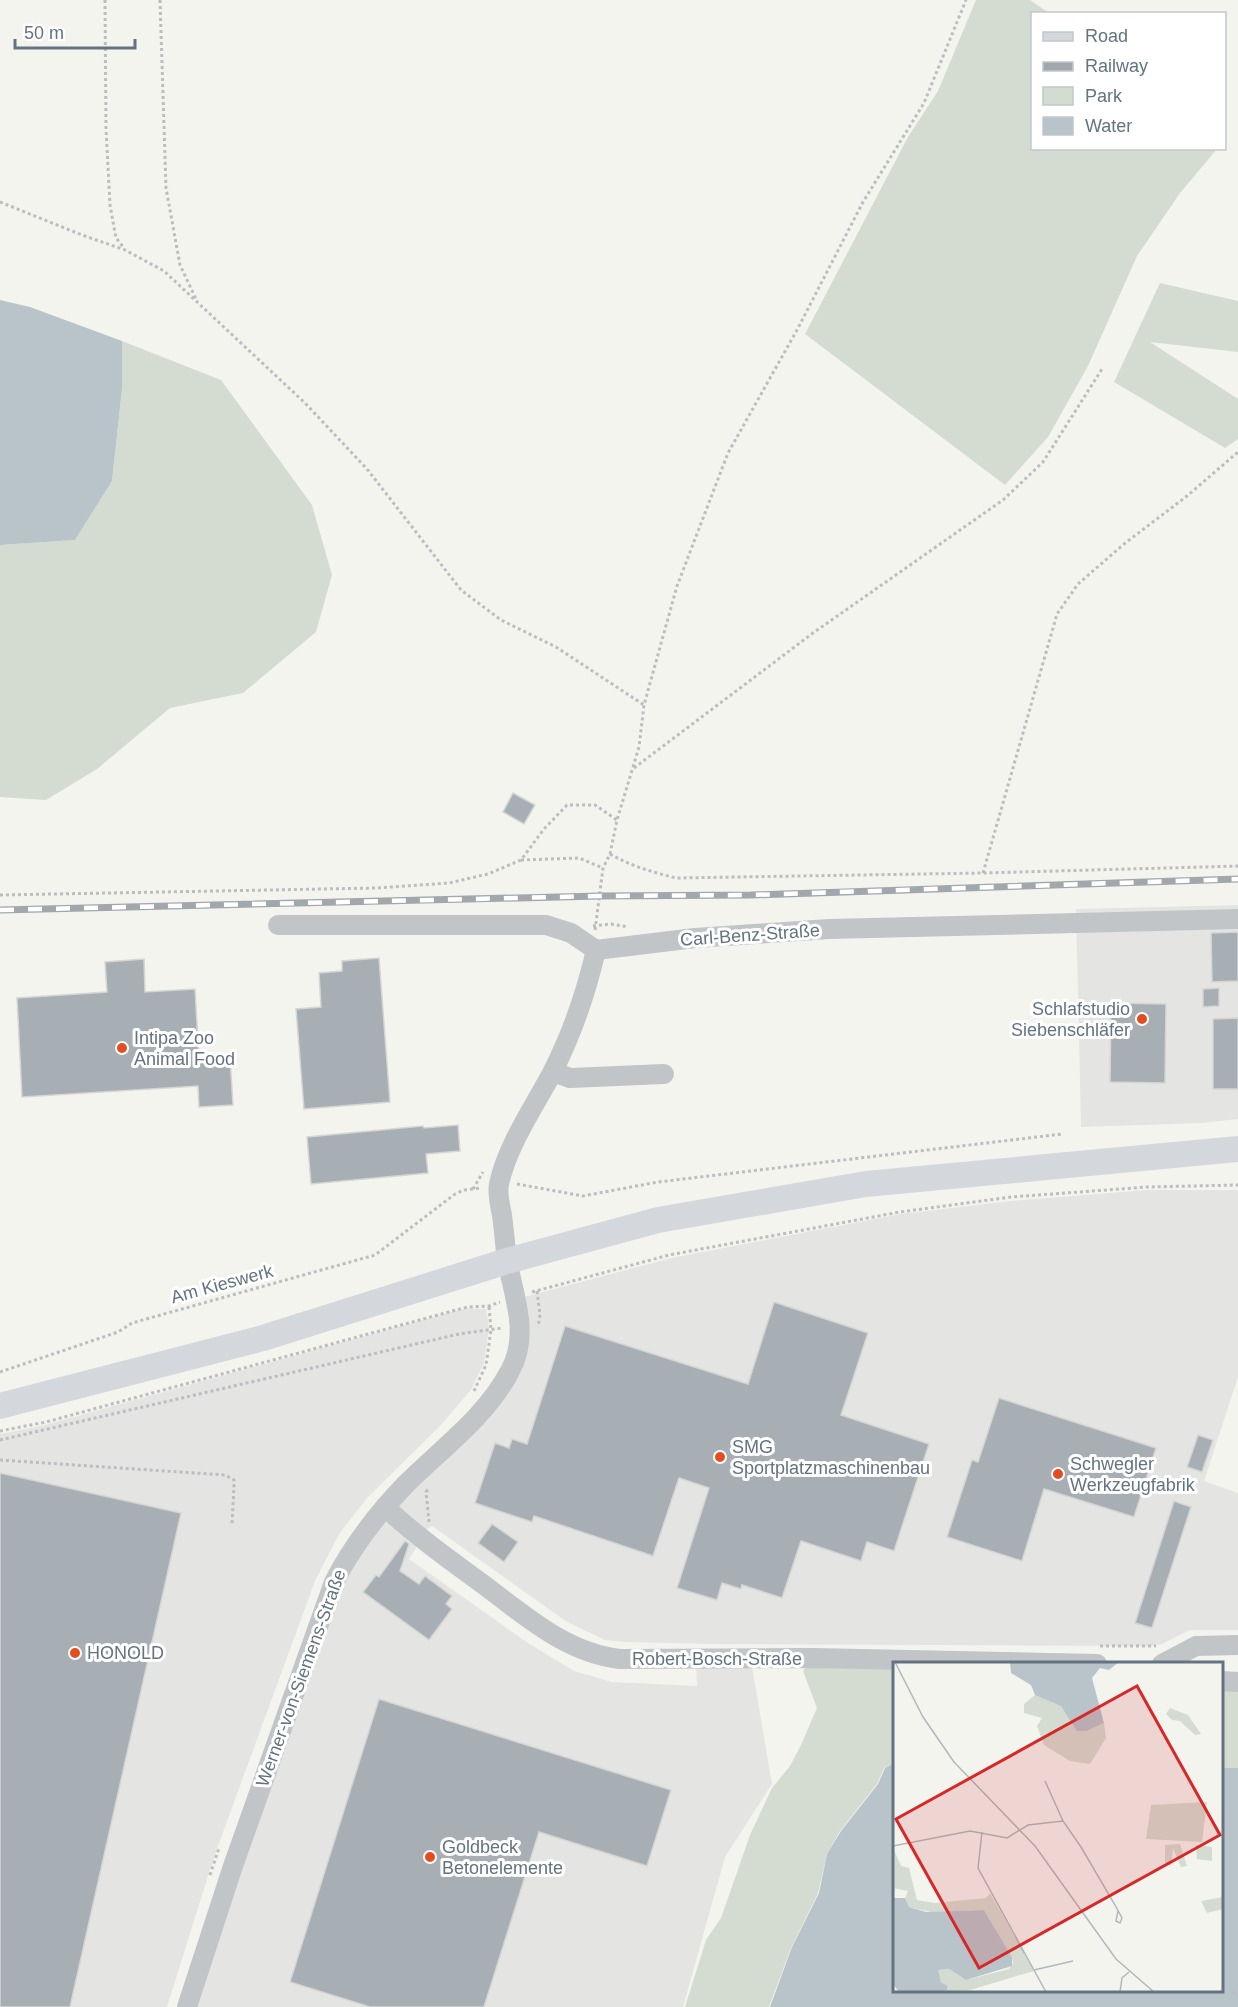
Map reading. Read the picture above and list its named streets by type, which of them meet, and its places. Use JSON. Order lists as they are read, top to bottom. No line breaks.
{"streets":{"street":["Carl-Benz-Straße","Robert-Bosch-Straße","Werner-von-Siemens-Straße"],"path":["Am Kieswerk"]},"crossings":[["Robert-Bosch-Straße","Werner-von-Siemens-Straße"]],"places":["Schlafstudio Siebenschläfer","Intipa Zoo Animal Food","SMG Sportplatzmaschinenbau","Schwegler Werkzeugfabrik","HONOLD","Goldbeck Betonelemente"],"legend":["Road","Railway","Park","Water"],"scale_bar":"50 m"}
